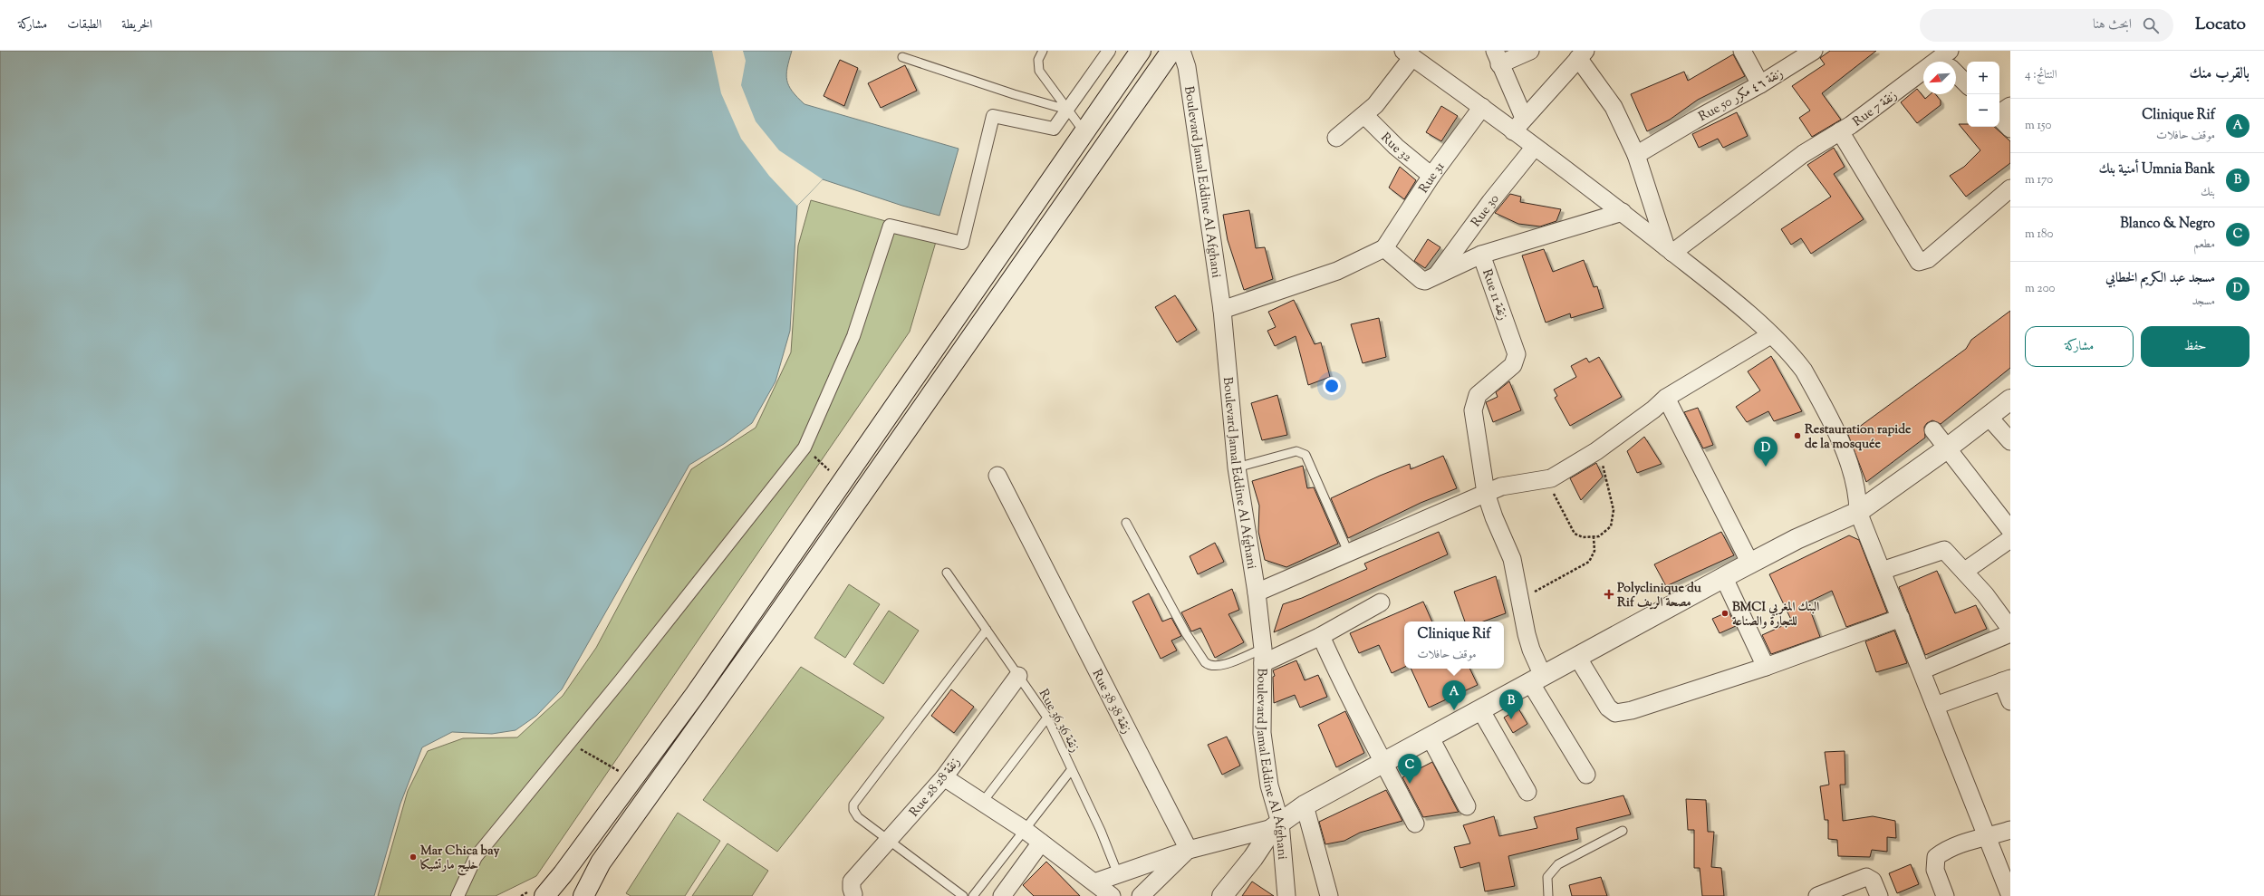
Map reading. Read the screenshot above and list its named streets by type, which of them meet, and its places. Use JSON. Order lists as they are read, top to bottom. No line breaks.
{"streets":{"street":["Rue 50 زنقة ٤٦ مكرر","Rue 7 زنقة","Rue 32","Rue 31","Boulevard Jamal Eddine Al Afghani","Rue 30","Rue 11 زنقة","Rue 38 زنقة 38","Rue 28 زنقة 28"],"lane":["Rue 36 زنقة 36"]},"crossings":[["Rue 32","Rue 31"],["Rue 36 زنقة 36","Rue 28 زنقة 28"]],"places":{"other":["Restauration rapide de la mosquée","BMCI البنك المغربي للتجارة والصناعة","Mar Chica bay خليج مارتشيكا"],"health":["Polyclinique du Rif مصحة الريف"]},"north":"bottom left","page":{"header":"Locato","search":"ابحث هنا","nav":["الخريطة","الطبقات","مشاركة"],"heading":["بالقرب منك","النتائج: 4"],"map_buttons":["+","−"],"list":[{"mark":"A","name":"Clinique Rif","note":"موقف حافلات","value":"150 m"},{"mark":"B","name":"Umnia Bank أمنية بنك","note":"بنك","value":"170 m"},{"mark":"C","name":"Blanco & Negro","note":"مطعم","value":"180 m"},{"mark":"D","name":"مسجد عبد الكريم الخطابي","note":"مسجد","value":"200 m"}],"buttons":["حفظ","مشاركة"],"pins":["D","A","B","C"],"popup":["Clinique Rif","موقف حافلات"]}}
